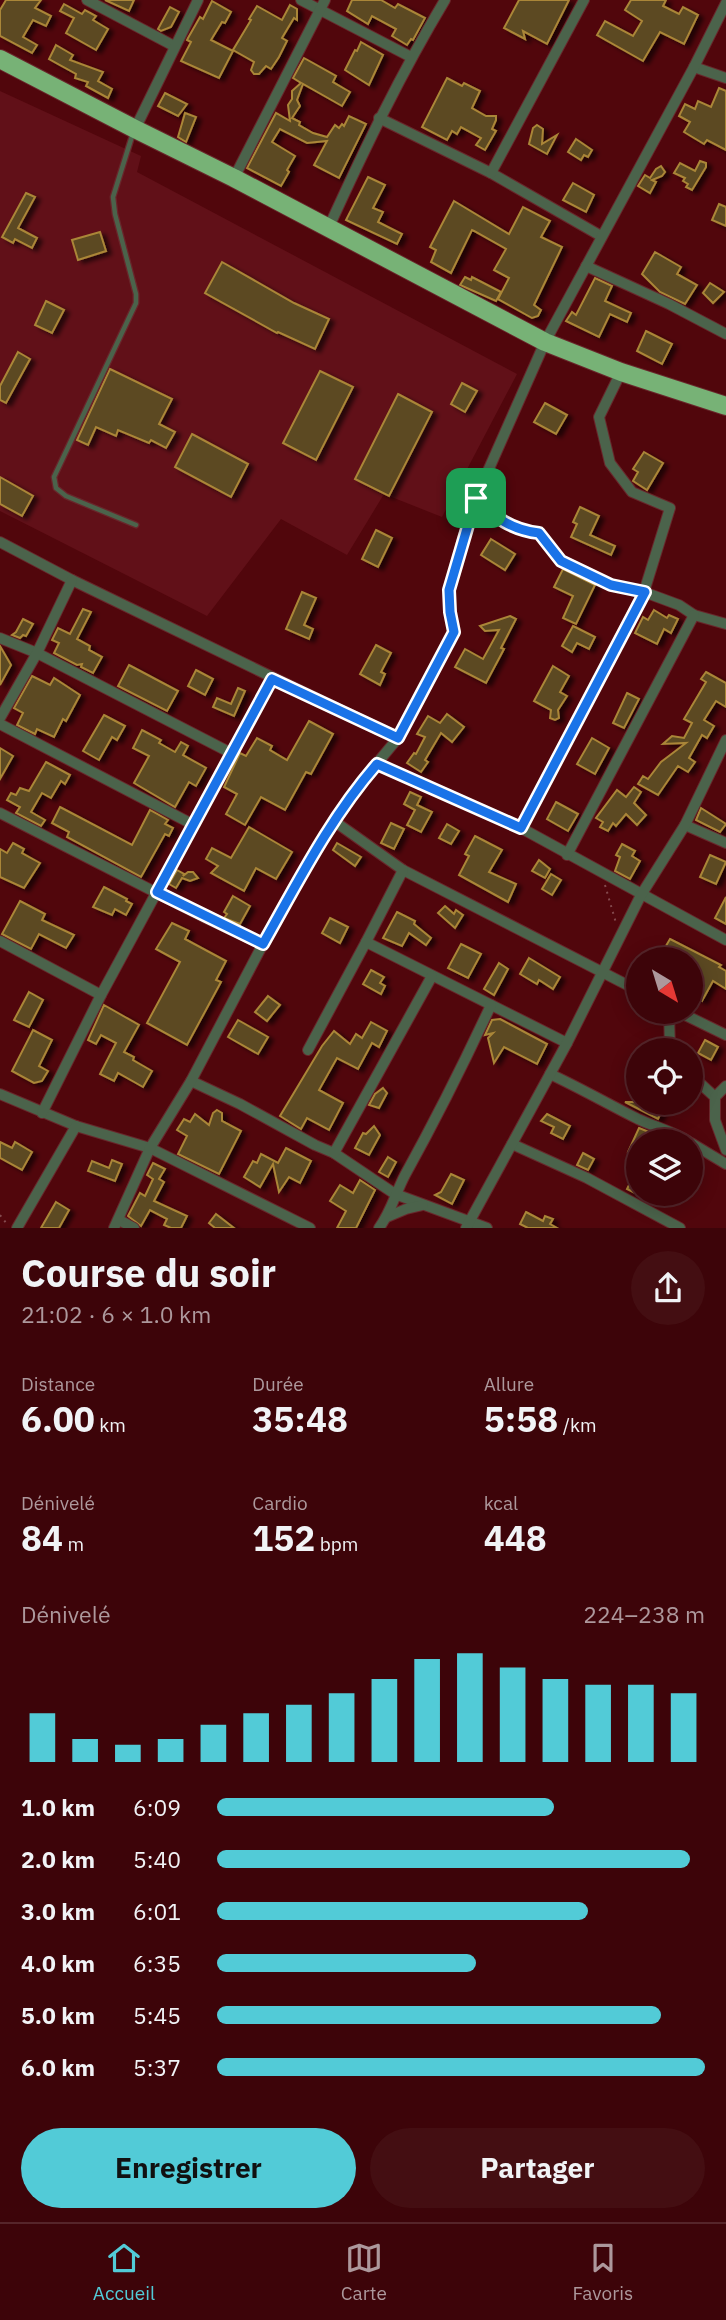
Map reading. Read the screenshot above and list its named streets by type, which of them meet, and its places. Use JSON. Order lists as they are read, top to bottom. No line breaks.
{"north":"bottom right","page":{"heading":["Course du soir","21:02 · 6 × 1.0 km"],"stats":[["Distance","6.00 km"],["Durée","35:48"],["Allure","5:58 /km"],["Dénivelé","84 m"],["Cardio","152 bpm"],["kcal","448"]],"chart":["Dénivelé","224–238 m"],"list":[{"name":"1.0 km","note":"6:09"},{"name":"2.0 km","note":"5:40"},{"name":"3.0 km","note":"6:01"},{"name":"4.0 km","note":"6:35"},{"name":"5.0 km","note":"5:45"},{"name":"6.0 km","note":"5:37"}],"buttons":["Enregistrer","Partager"],"tabs":["Accueil","Carte","Favoris"]}}
